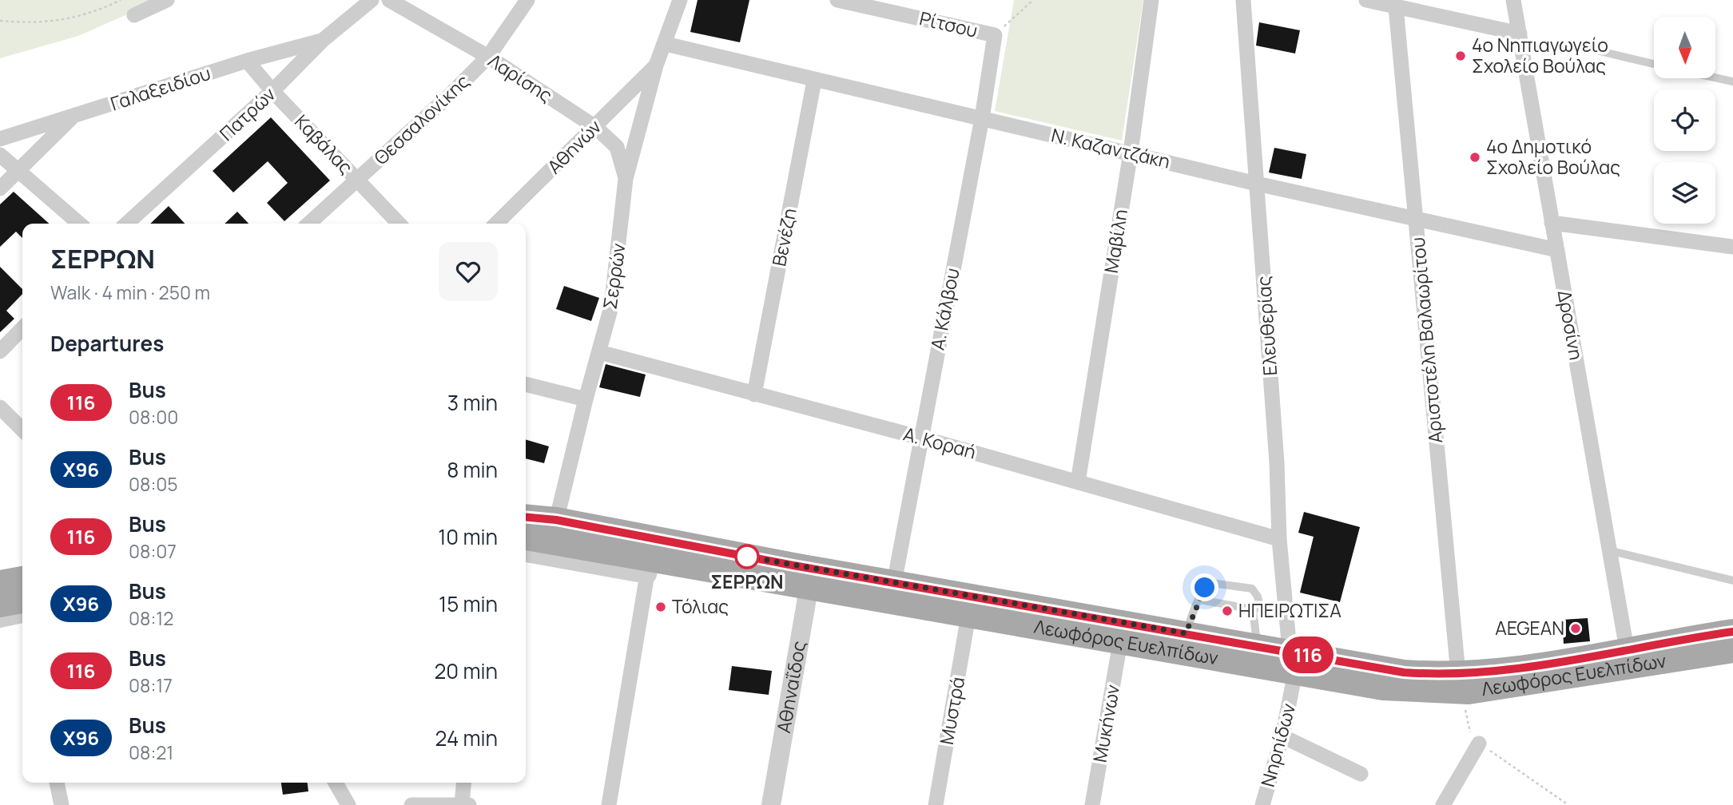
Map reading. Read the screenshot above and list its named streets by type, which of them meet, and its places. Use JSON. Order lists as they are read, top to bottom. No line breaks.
{"streets":{"main road":["Λεωφόρος Ευελπίδων"],"street":["Ρίτσου","Λαρίσης","Γαλαξειδίου","Πατρών","Θεσσαλονίκης","Καβάλας","Αθηνών","Ν. Καζαντζάκη","Βενέζη","Μαβίλη","Σερρών","A. Κάλβου","Δροσίνη","Ελευθερίας","Αριστοτέλη Βαλαωρίτου","Α. Κοραή","Αθηναΐδος","Μυστρά","Μυκήνων","Νηρηίδων"]},"crossings":[["Ρίτσου","A. Κάλβου"],["Λαρίσης","Θεσσαλονίκης"],["Λαρίσης","Αθηνών"],["Λαρίσης","Σερρών"],["Γαλαξειδίου","Πατρών"],["Γαλαξειδίου","Καβάλας"],["Πατρών","Καβάλας"],["Θεσσαλονίκης","Καβάλας"],["Αθηνών","Σερρών"],["Ν. Καζαντζάκη","Βενέζη"],["Ν. Καζαντζάκη","Μαβίλη"],["Ν. Καζαντζάκη","Σερρών"],["Ν. Καζαντζάκη","A. Κάλβου"],["Ν. Καζαντζάκη","Δροσίνη"],["Ν. Καζαντζάκη","Ελευθερίας"],["Ν. Καζαντζάκη","Αριστοτέλη Βαλαωρίτου"],["Βενέζη","Α. Κοραή"],["Μαβίλη","Α. Κοραή"],["Σερρών","Α. Κοραή"],["Σερρών","Λεωφόρος Ευελπίδων"],["A. Κάλβου","Α. Κοραή"],["A. Κάλβου","Λεωφόρος Ευελπίδων"],["Δροσίνη","Λεωφόρος Ευελπίδων"],["Ελευθερίας","Α. Κοραή"],["Ελευθερίας","Λεωφόρος Ευελπίδων"],["Ελευθερίας","Νηρηίδων"],["Αριστοτέλη Βαλαωρίτου","Λεωφόρος Ευελπίδων"],["Λεωφόρος Ευελπίδων","Αθηναΐδος"],["Λεωφόρος Ευελπίδων","Μυστρά"],["Λεωφόρος Ευελπίδων","Μυκήνων"],["Λεωφόρος Ευελπίδων","Νηρηίδων"]],"places":["4ο Νηπιαγωγείο Σχολείο Βούλας","4ο Δημοτικό Σχολείο Βούλας","ΣΕΡΡΩΝ","Τόλιας","ΗΠΕΙΡΩΤΙΣΑ","AEGEAN"],"lines":["bus line 116"],"north":"bottom","page":{"on_map":"116","heading":[["ΣΕΡΡΩΝ","Walk · 4 min · 250 m"],"Departures"],"list":[{"mark":"116","name":"Bus","note":"08:00","value":"3 min"},{"mark":"Χ96","name":"Bus","note":"08:05","value":"8 min"},{"mark":"116","name":"Bus","note":"08:07","value":"10 min"},{"mark":"Χ96","name":"Bus","note":"08:12","value":"15 min"},{"mark":"116","name":"Bus","note":"08:17","value":"20 min"},{"mark":"Χ96","name":"Bus","note":"08:21","value":"24 min"}]}}
